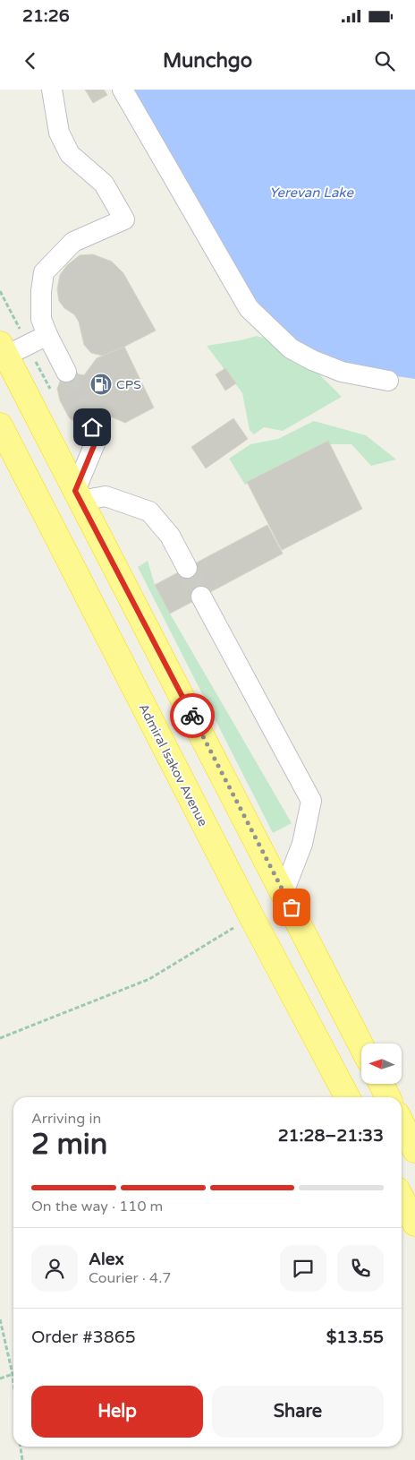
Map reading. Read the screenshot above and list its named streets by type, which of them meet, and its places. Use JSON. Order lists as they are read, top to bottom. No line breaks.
{"streets":{"highway":["Admiral Isakov Avenue"]},"water":["Yerevan Lake"],"places":{"fuel station":["CPS"]},"north":"left","page":{"status":"21:26","header":"Munchgo","heading":["2 min","Arriving in","21:28–21:33"],"panel":["Alex","Courier · 4.7","Order #3865","$13.55"],"bar":"On the way · 110 m","buttons":["Help","Share"]}}
